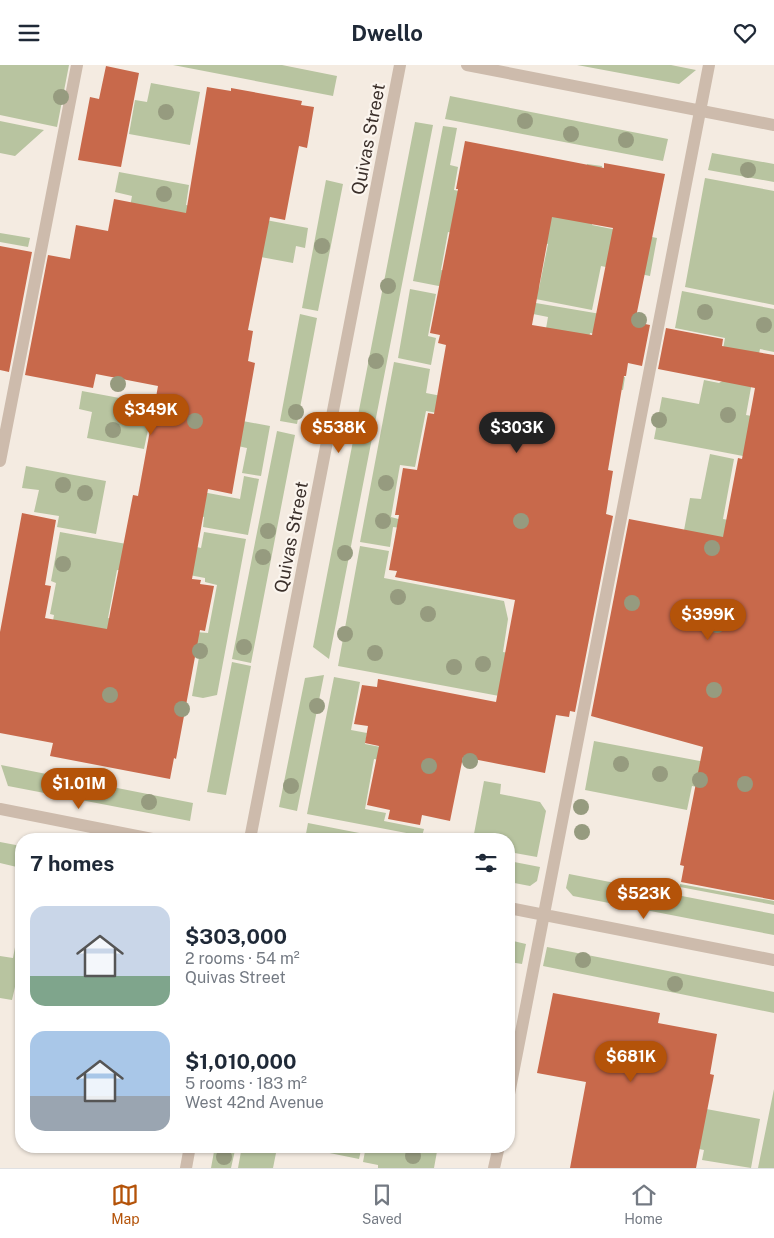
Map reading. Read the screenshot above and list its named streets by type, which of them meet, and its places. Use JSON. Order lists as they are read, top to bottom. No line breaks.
{"streets":{"street":["Quivas Street"]},"page":{"header":"Dwello","price":["$349K","$538K","$303K","$399K","$1.01M","$523K","$681K"],"heading":"7 homes","list":[{"name":"$303,000","note":"2 rooms · 54 m² · Quivas Street"},{"name":"$1,010,000","note":"5 rooms · 183 m² · West 42nd Avenue"}],"tabs":["Map","Saved","Home"]}}
